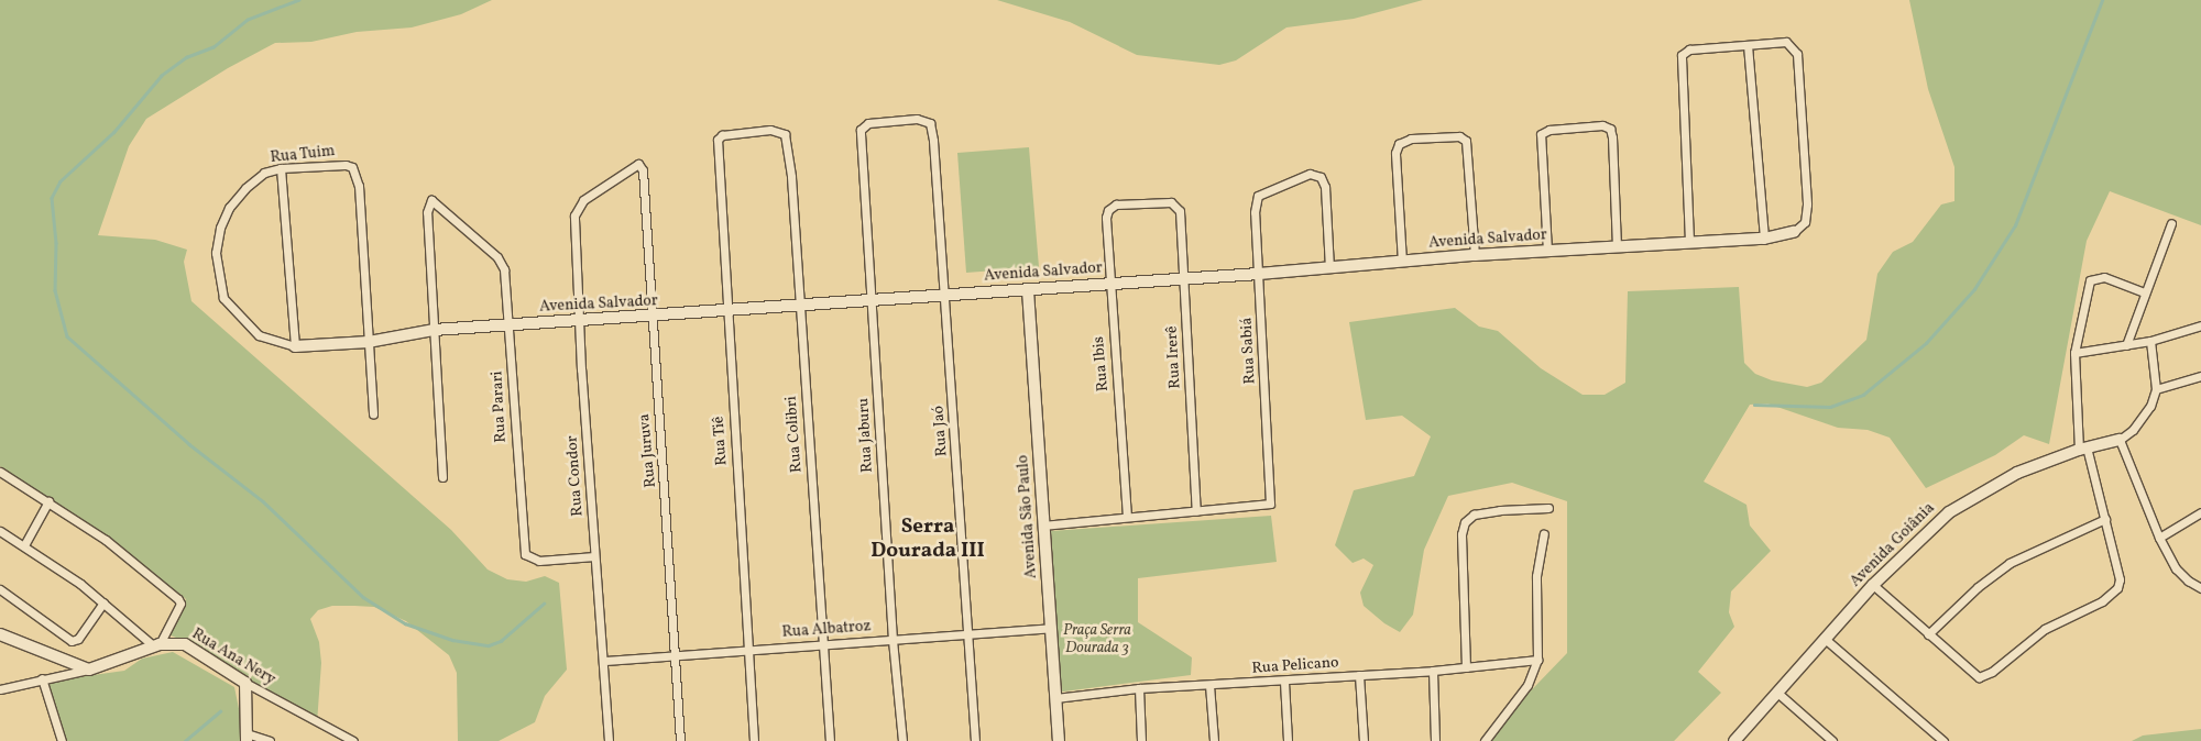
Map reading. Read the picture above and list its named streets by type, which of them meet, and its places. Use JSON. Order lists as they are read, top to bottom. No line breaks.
{"streets":{"street":["Rua Tuim","Avenida Salvador","Rua Sabiá","Rua Irerê","Rua Ibis","Rua Parari","Rua Jaó","Rua Colibri","Rua Jaburu","Rua Tiê","Rua Juruva","Rua Condor","Avenida São Paulo","Avenida Goiânia","Rua Albatroz","Rua Ana Nery","Rua Pelicano"]},"crossings":[["Rua Tuim","Avenida Salvador"],["Avenida Salvador","Rua Sabiá"],["Avenida Salvador","Rua Irerê"],["Avenida Salvador","Rua Ibis"],["Avenida Salvador","Rua Parari"],["Avenida Salvador","Rua Jaó"],["Avenida Salvador","Rua Colibri"],["Avenida Salvador","Rua Jaburu"],["Avenida Salvador","Rua Tiê"],["Avenida Salvador","Rua Juruva"],["Avenida Salvador","Rua Condor"],["Avenida Salvador","Avenida São Paulo"],["Rua Sabiá","Rua Irerê"],["Rua Irerê","Rua Ibis"],["Rua Parari","Rua Condor"],["Rua Jaó","Rua Jaburu"],["Rua Jaó","Rua Albatroz"],["Rua Colibri","Rua Tiê"],["Rua Colibri","Rua Albatroz"],["Rua Jaburu","Rua Albatroz"],["Rua Tiê","Rua Albatroz"],["Rua Juruva","Rua Condor"],["Rua Juruva","Rua Albatroz"],["Rua Condor","Rua Albatroz"],["Avenida São Paulo","Rua Albatroz"],["Avenida São Paulo","Rua Pelicano"]],"districts":["Serra Dourada III"],"parks":["Praça Serra Dourada 3"]}
